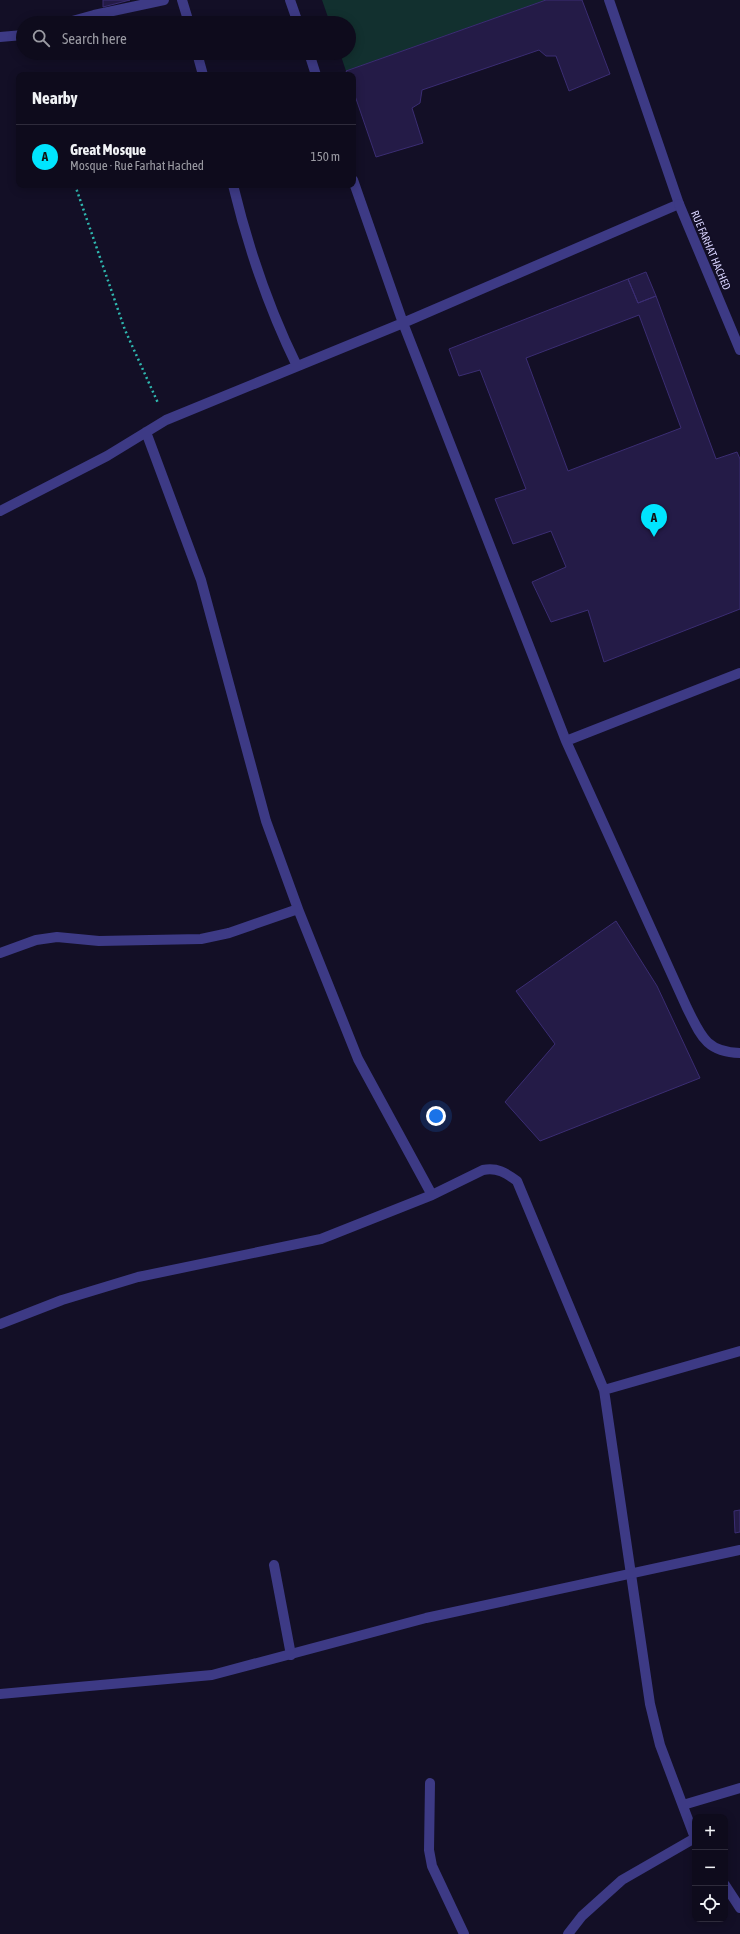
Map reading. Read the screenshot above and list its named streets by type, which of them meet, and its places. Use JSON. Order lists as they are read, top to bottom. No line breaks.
{"streets":{"street":["RUE FARHAT HACHED"]},"page":{"search":"Search here","heading":"Nearby","list":[{"mark":"A","name":"Great Mosque","note":"Mosque · Rue Farhat Hached","value":"150 m"}],"pins":"A","map_buttons":["+","−"]}}
